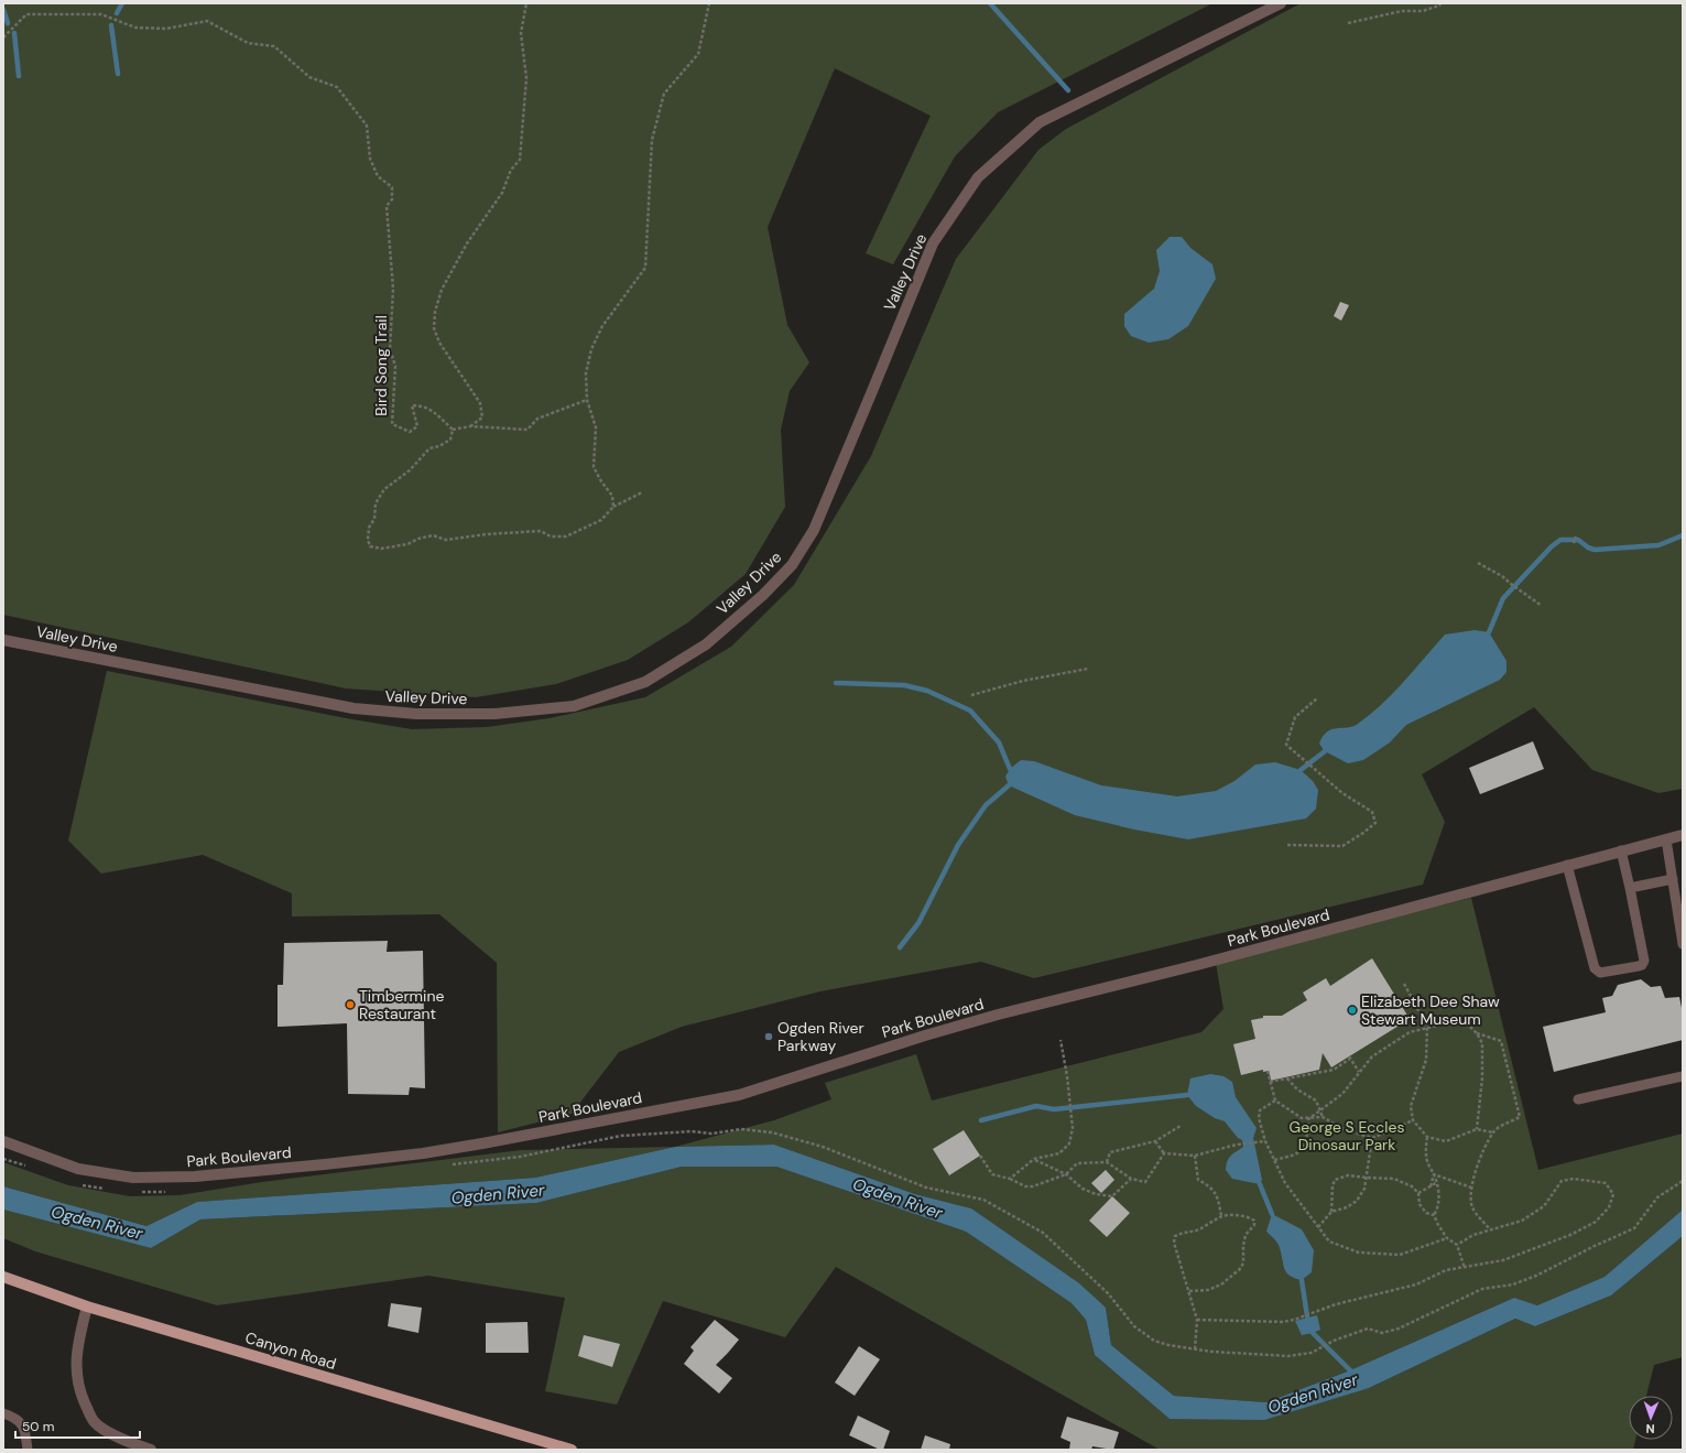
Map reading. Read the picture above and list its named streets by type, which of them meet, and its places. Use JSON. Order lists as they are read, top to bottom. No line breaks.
{"streets":{"main road":["Canyon Road"],"street":["Valley Drive","Park Boulevard"],"path":["Bird Song Trail"]},"water":["Ogden River"],"parks":["George S Eccles Dinosaur Park"],"places":["Timbermine Restaurant","Elizabeth Dee Shaw Stewart Museum","Ogden River Parkway"],"scale_bar":"50 m","north":"bottom"}
